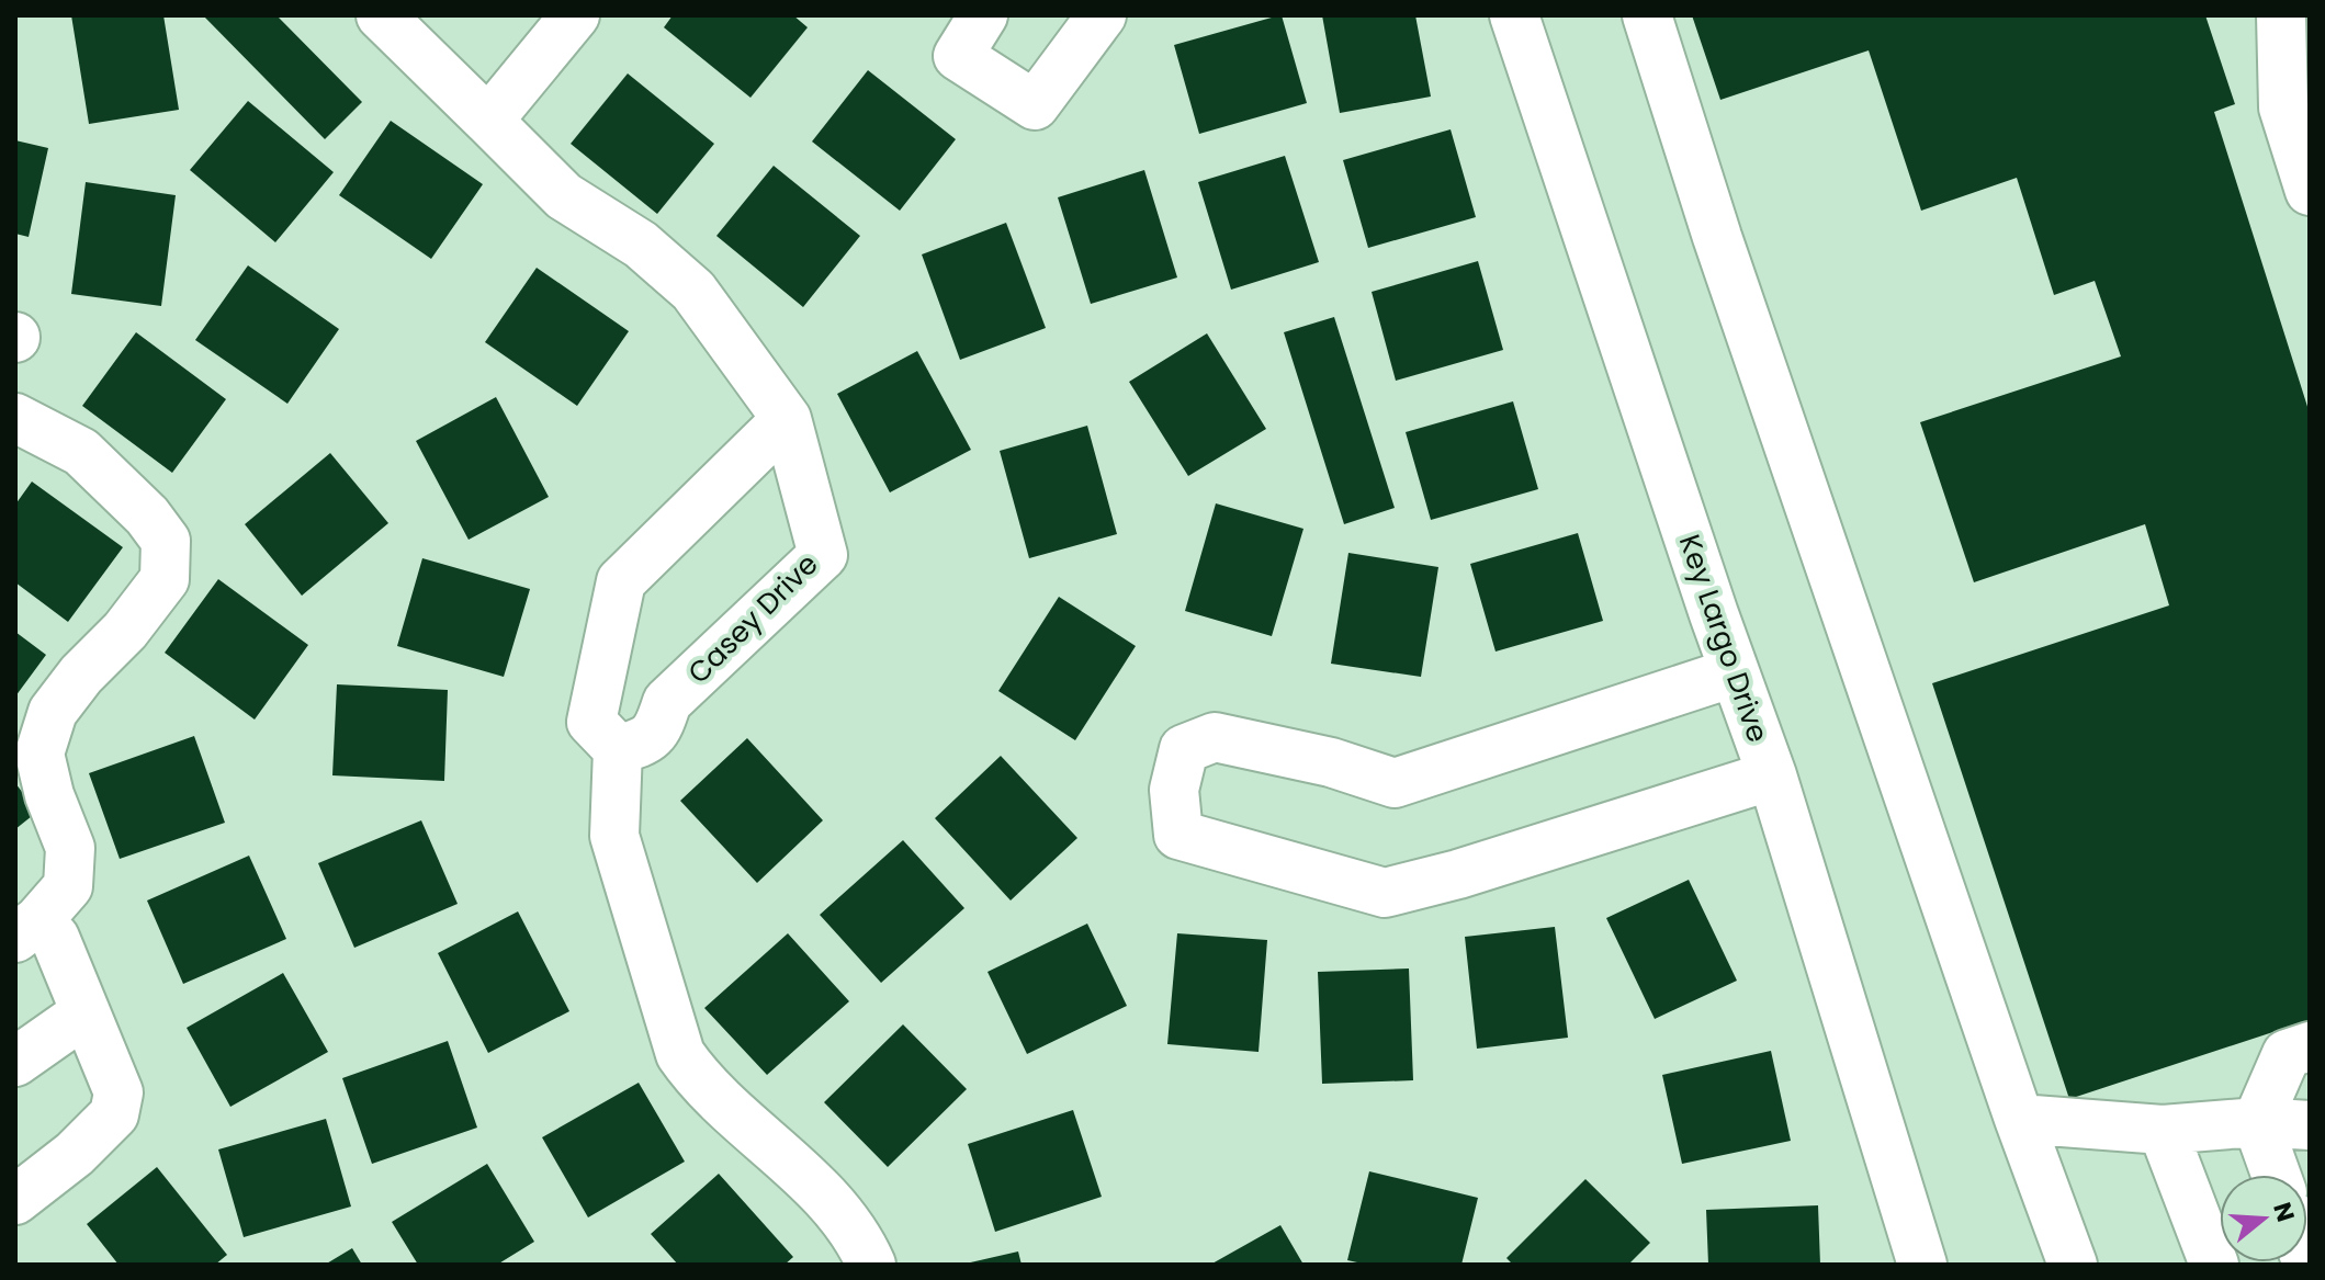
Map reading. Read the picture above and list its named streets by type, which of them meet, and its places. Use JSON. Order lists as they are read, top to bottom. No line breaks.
{"streets":{"street":["Casey Drive","Key Largo Drive"]},"north":"right"}
